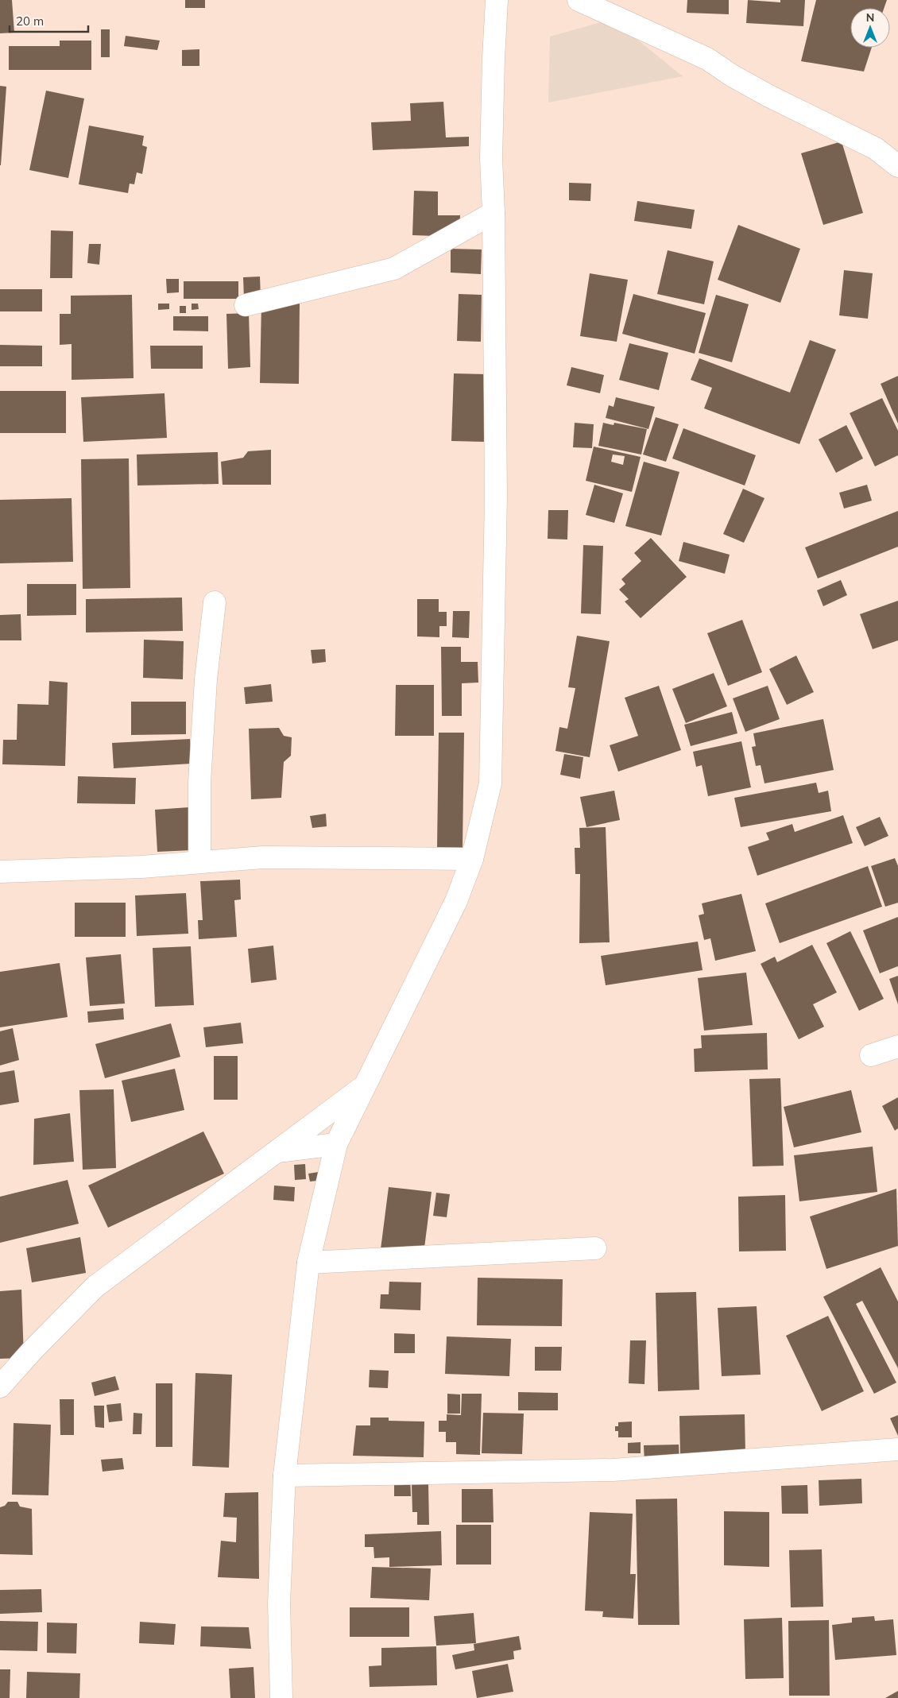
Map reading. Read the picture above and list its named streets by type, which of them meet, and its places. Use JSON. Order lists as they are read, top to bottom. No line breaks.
{"scale_bar":"20 m","north":"top"}
